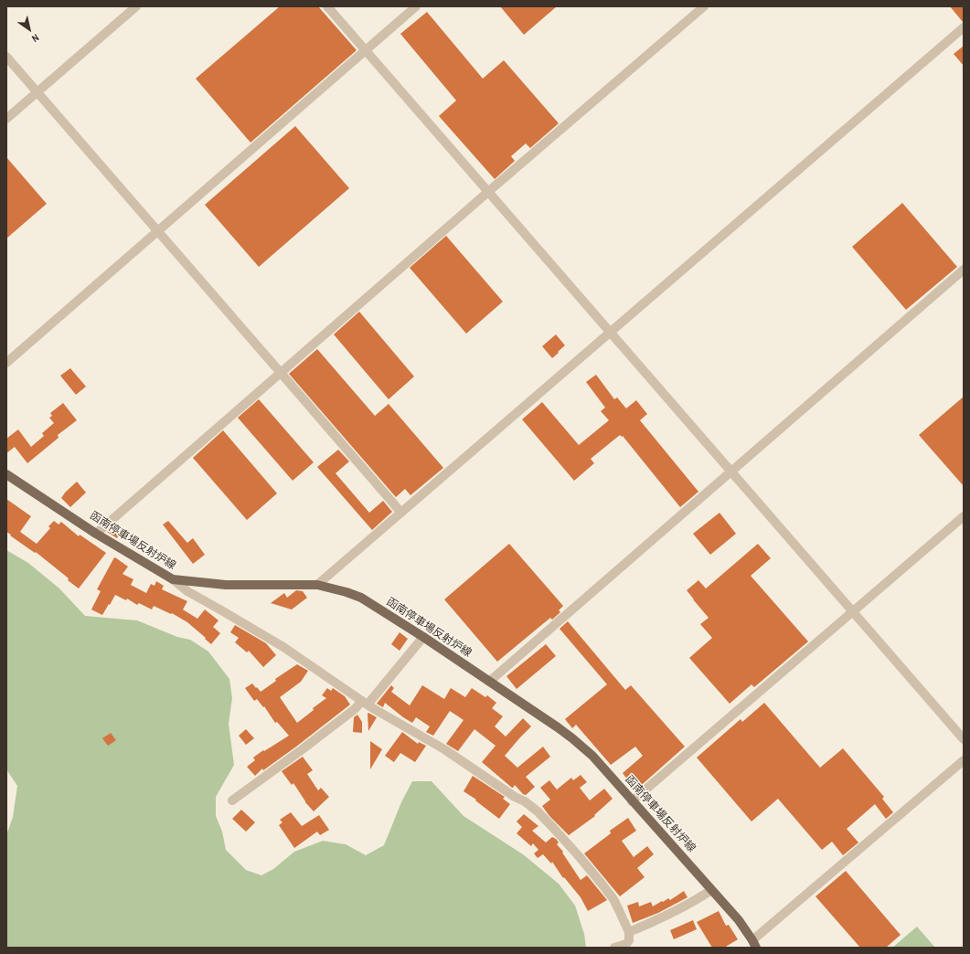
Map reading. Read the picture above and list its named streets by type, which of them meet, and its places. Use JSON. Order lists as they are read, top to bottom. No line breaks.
{"streets":{"main road":["函南停車場反射炉線"]},"north":"bottom right"}
